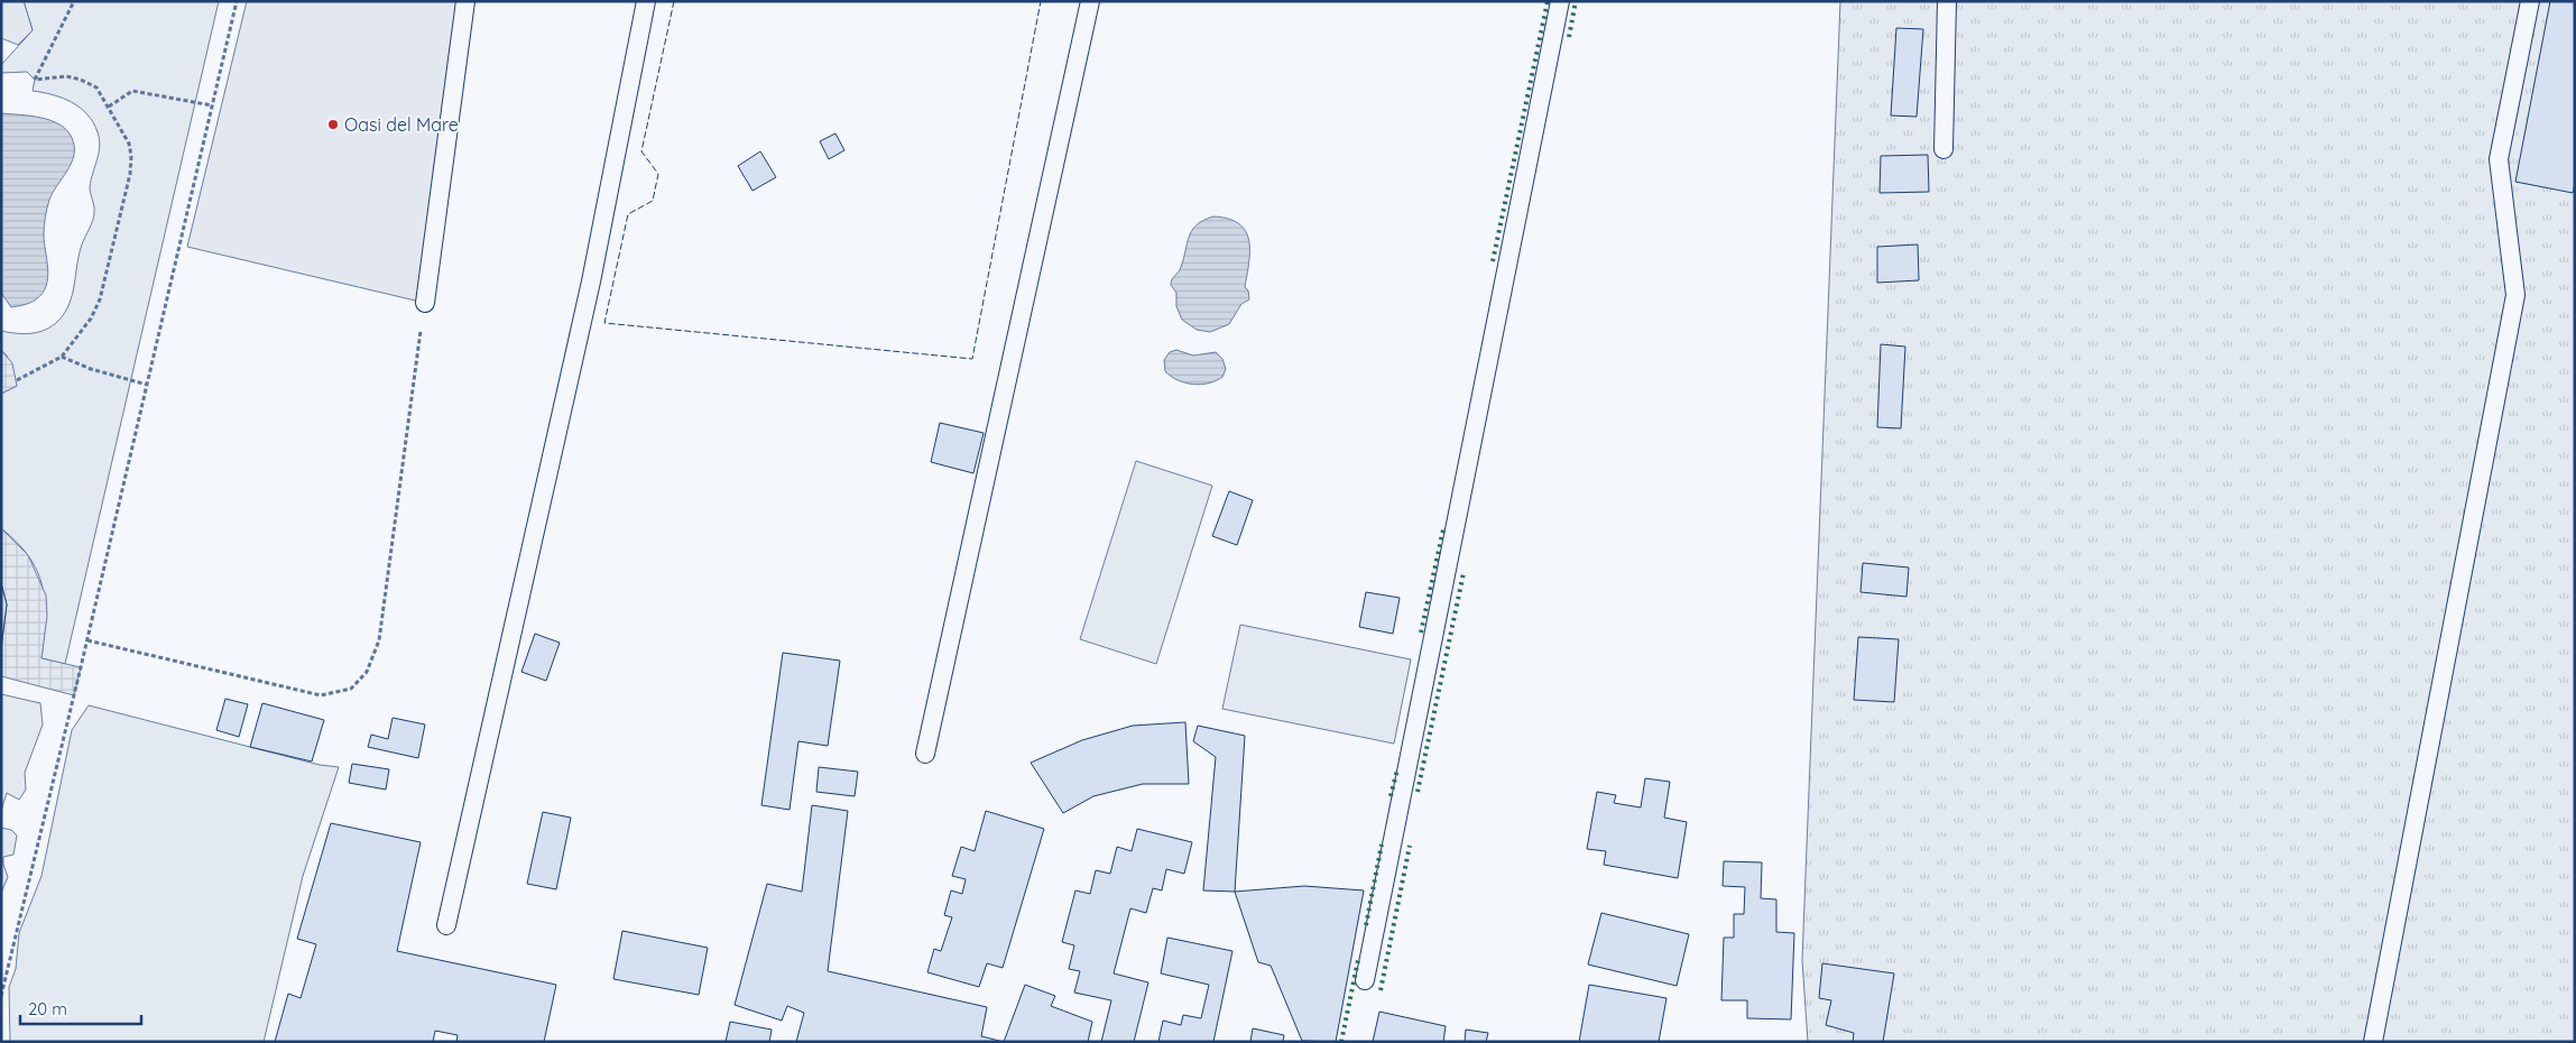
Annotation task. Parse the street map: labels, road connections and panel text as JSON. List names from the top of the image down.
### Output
{
  "places": ["Oasi del Mare"],
  "scale_bar": "20 m"
}
